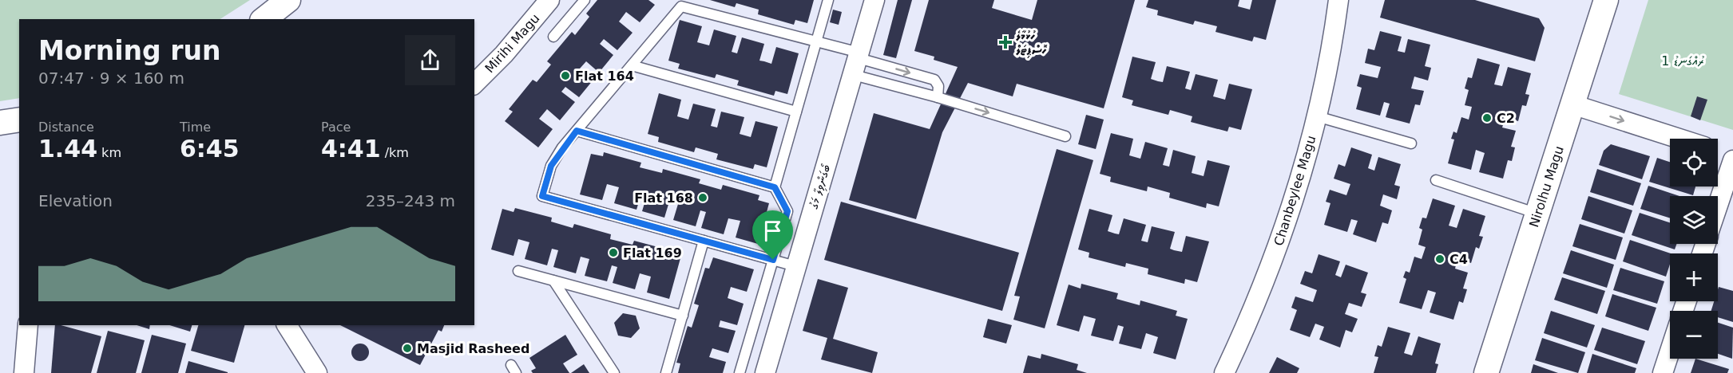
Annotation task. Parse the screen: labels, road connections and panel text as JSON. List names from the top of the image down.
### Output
{
  "streets": {
    "street": [
      "Mirihi Magu",
      "ބޯގަންވިލާ މަގު",
      "Nirolhu Magu",
      "Chanbeylee Magu"
    ]
  },
  "parks": ["ރުއްގަނޑު 1"],
  "places": {
    "health": ["ހުޅުމާލެ ހޮސްޕިޓަލް"],
    "other": [
      "Flat 164",
      "C2",
      "Flat 168",
      "Flat 169",
      "C4",
      "Masjid Rasheed"
    ]
  },
  "page": {
    "heading": ["Morning run", "07:47 · 9 × 160 m"],
    "stats": [
      ["Distance", "1.44 km"],
      ["Time", "6:45"],
      ["Pace", "4:41 /km"]
    ],
    "map_buttons": ["+", "−"],
    "chart": ["Elevation", "235–243 m"]
  }
}
